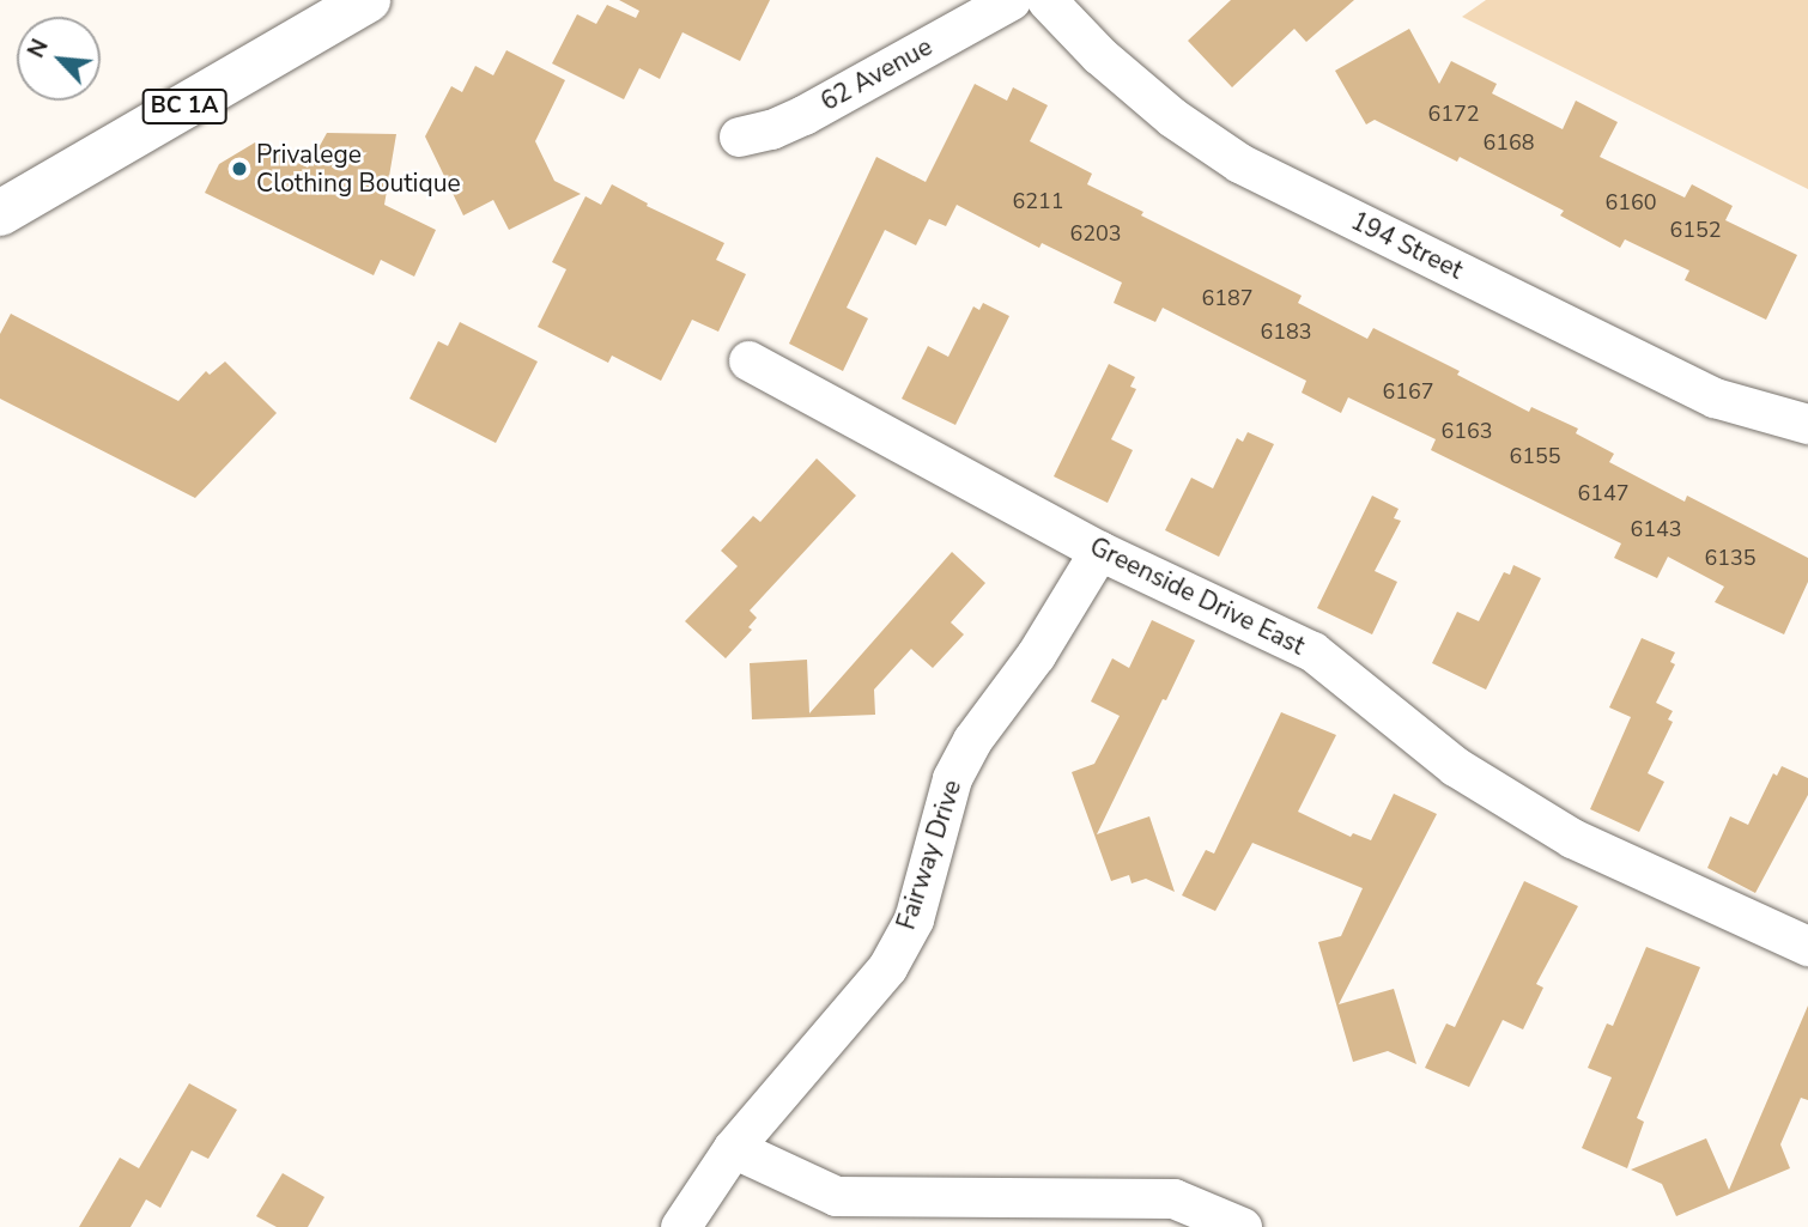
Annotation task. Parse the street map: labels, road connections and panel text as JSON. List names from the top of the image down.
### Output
{
  "streets": {
    "main road": ["BC 1A"],
    "street": [
      "62 Avenue",
      "194 Street",
      "Greenside Drive East",
      "Fairway Drive"
    ]
  },
  "crossings": [
    ["Greenside Drive East", "Fairway Drive"]
  ],
  "places": ["Privalege Clothing Boutique"],
  "house_numbers": [
    "6172",
    "6168",
    "6211",
    "6160",
    "6152",
    "6203",
    "6187",
    "6183",
    "6167",
    "6163",
    "6155",
    "6147",
    "6143",
    "6135"
  ],
  "north": "top left"
}
